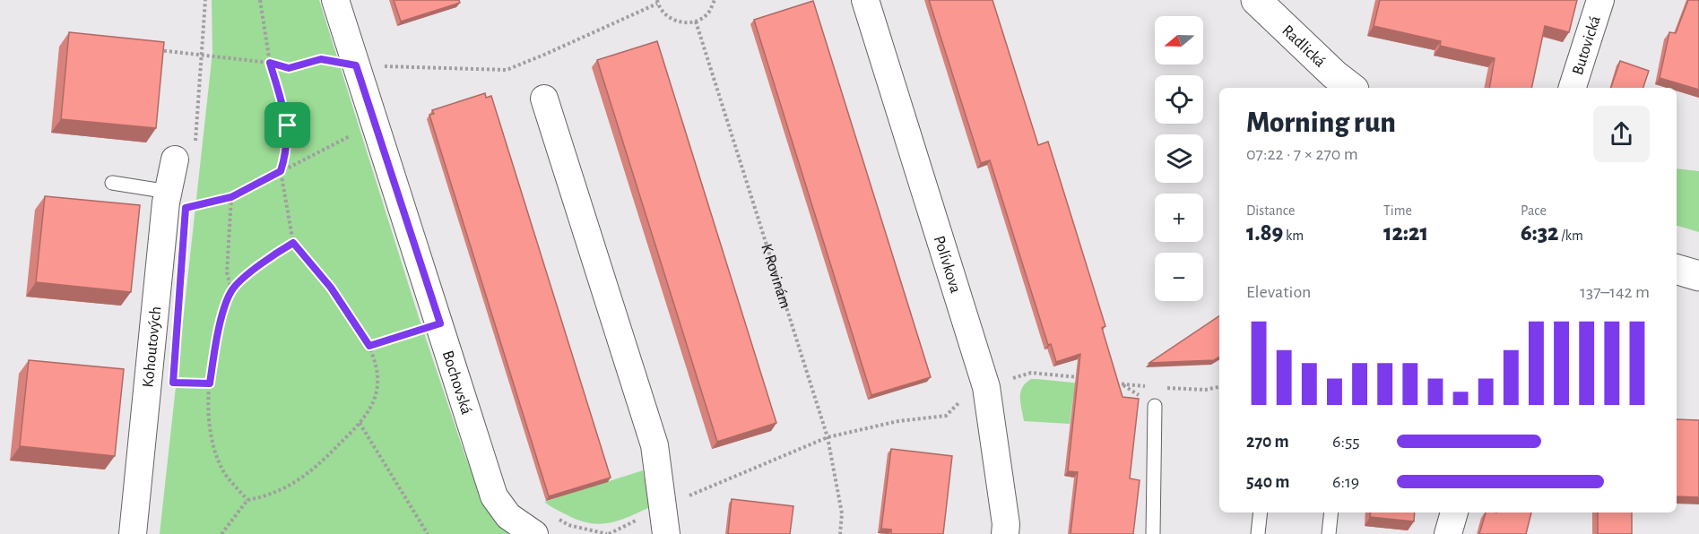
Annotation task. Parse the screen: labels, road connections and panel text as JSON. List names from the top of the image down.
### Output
{
  "streets": {
    "main road": ["Radlická"],
    "street": [
      "Butovická",
      "Polívkova",
      "Kohoutových",
      "Bochovská"
    ],
    "path": ["K Rovinám"]
  },
  "north": "left",
  "page": {
    "map_buttons": ["+", "−"],
    "heading": ["Morning run", "07:22 · 7 × 270 m"],
    "stats": [
      ["Distance", "1.89 km"],
      ["Time", "12:21"],
      ["Pace", "6:32 /km"]
    ],
    "chart": ["Elevation", "137–142 m"],
    "list": [
      {
        "name": "270 m",
        "note": "6:55"
      },
      {
        "name": "540 m",
        "note": "6:19"
      }
    ]
  }
}
